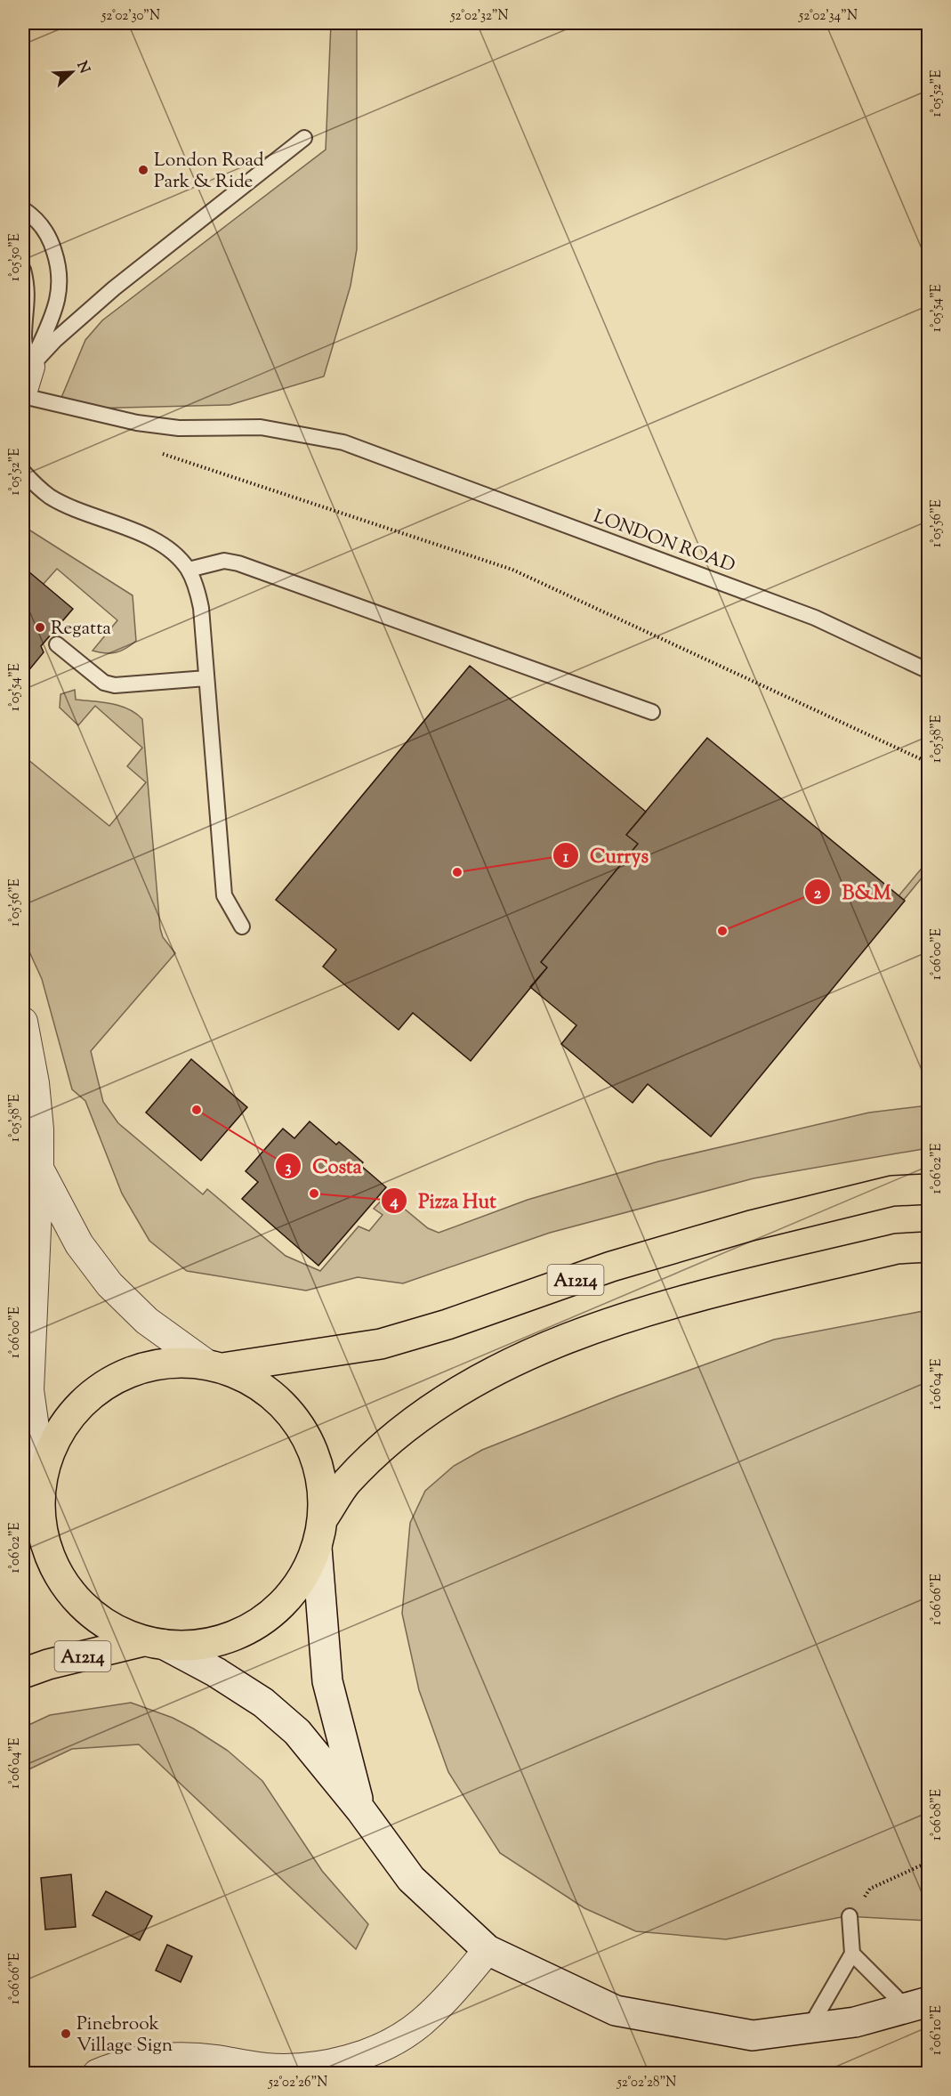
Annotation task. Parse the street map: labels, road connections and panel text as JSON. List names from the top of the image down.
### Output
{
  "streets": {
    "main road": ["A1214"],
    "lane": ["LONDON ROAD"]
  },
  "places": [
    "London Road Park & Ride",
    "Regatta",
    "Currys",
    "B&M",
    "Costa",
    "Pizza Hut",
    "Pinebrook Village Sign"
  ],
  "north": "top right",
  "coordinates": [
    "52°02'30\"N",
    "52°02'32\"N",
    "52°02'34\"N",
    "1°05'52\"E",
    "1°05'50\"E",
    "1°05'54\"E",
    "1°05'56\"E",
    "1°05'58\"E",
    "1°06'00\"E",
    "1°06'02\"E",
    "1°06'04\"E",
    "1°06'06\"E",
    "1°06'08\"E",
    "1°06'10\"E",
    "52°02'26\"N",
    "52°02'28\"N"
  ]
}
